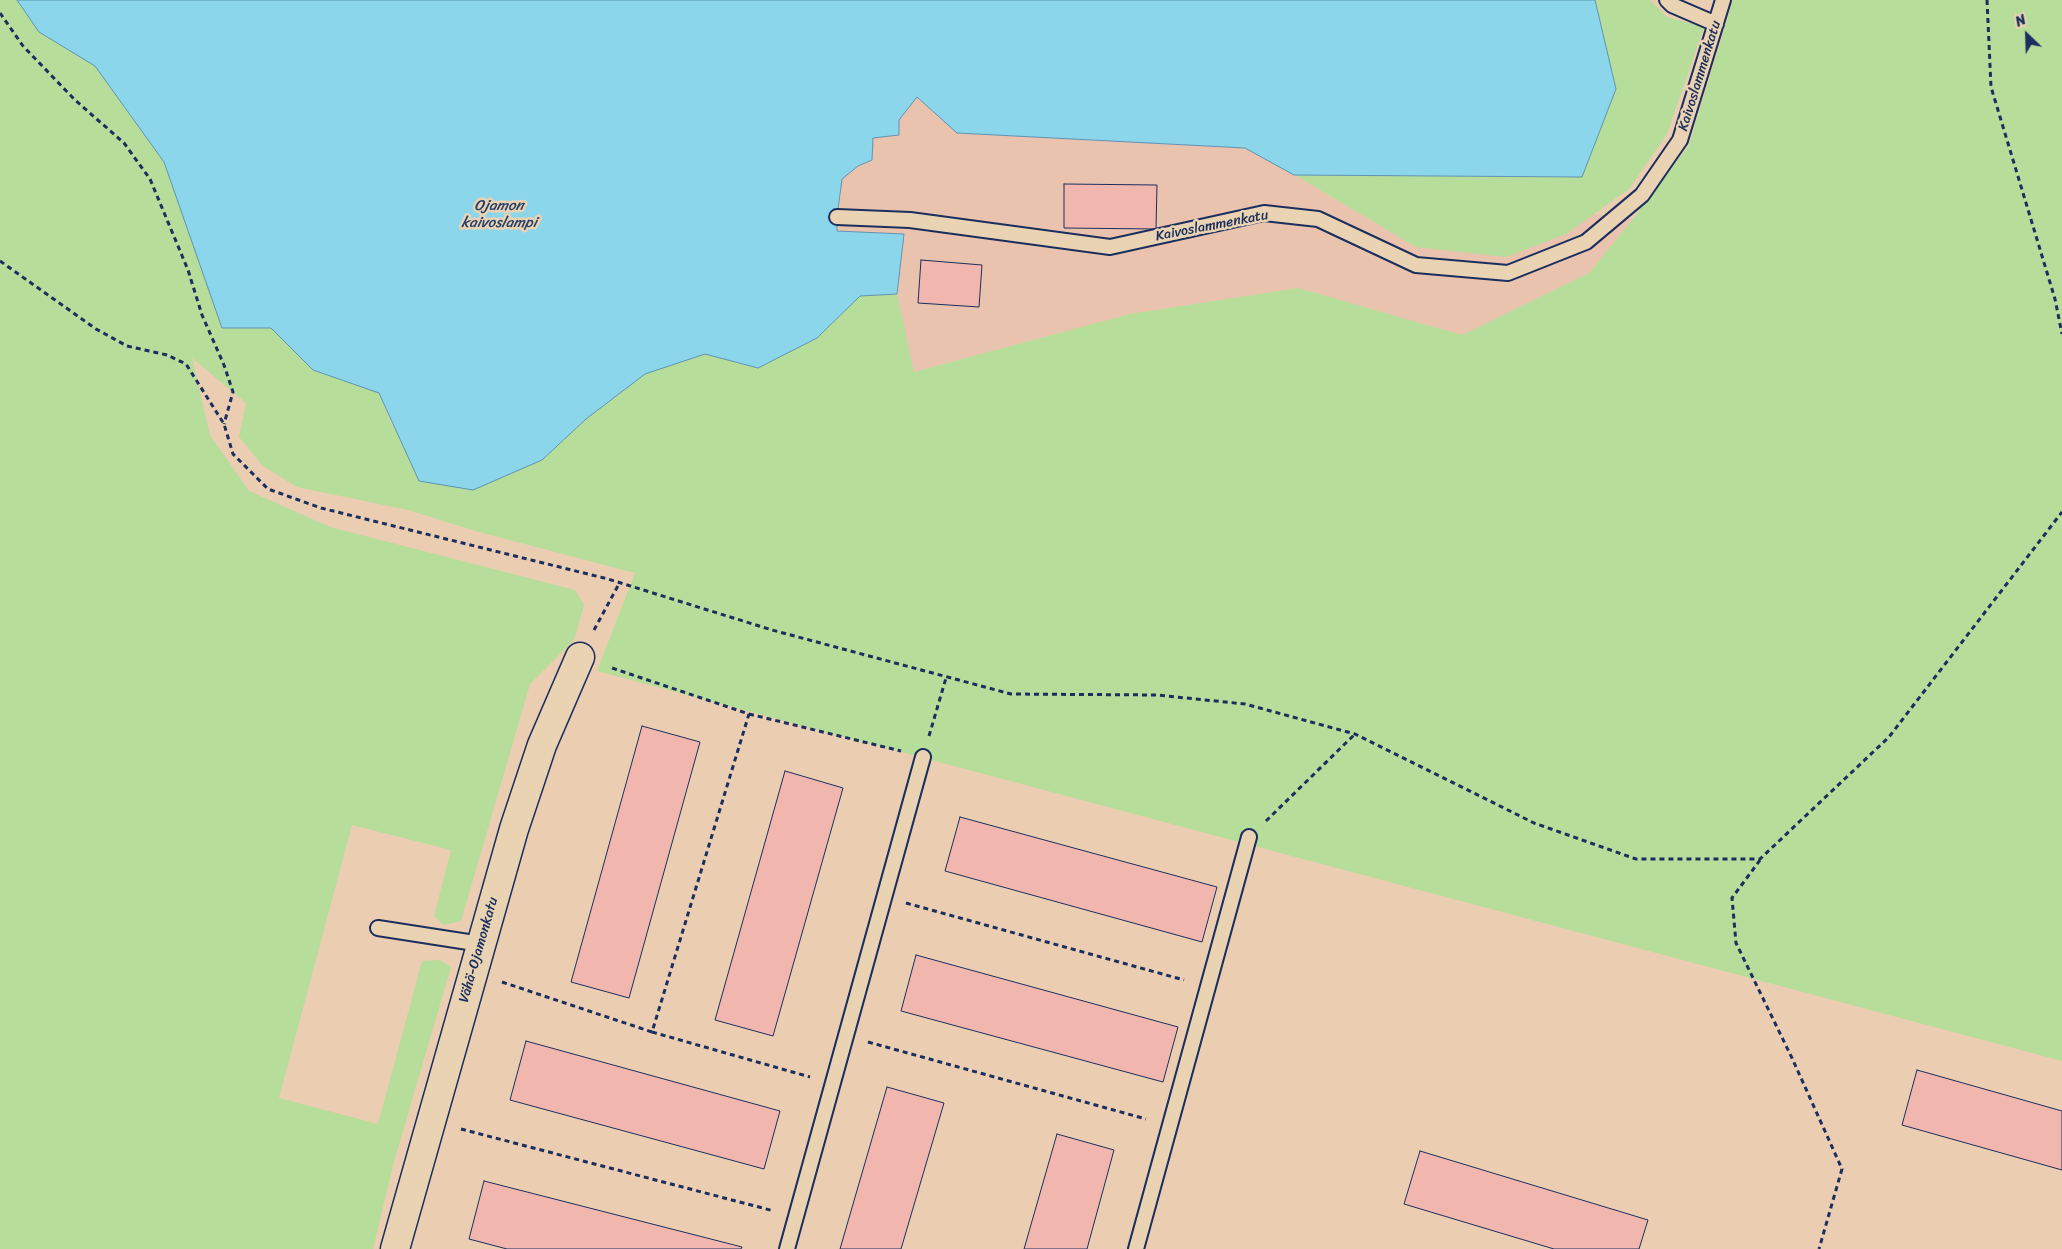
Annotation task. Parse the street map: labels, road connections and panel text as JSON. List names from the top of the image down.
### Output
{
  "streets": {
    "street": ["Vähä-Ojamonkatu"],
    "lane": ["Kaivoslammenkatu"]
  },
  "water": ["Ojamon kaivoslampi"],
  "north": "top left"
}
